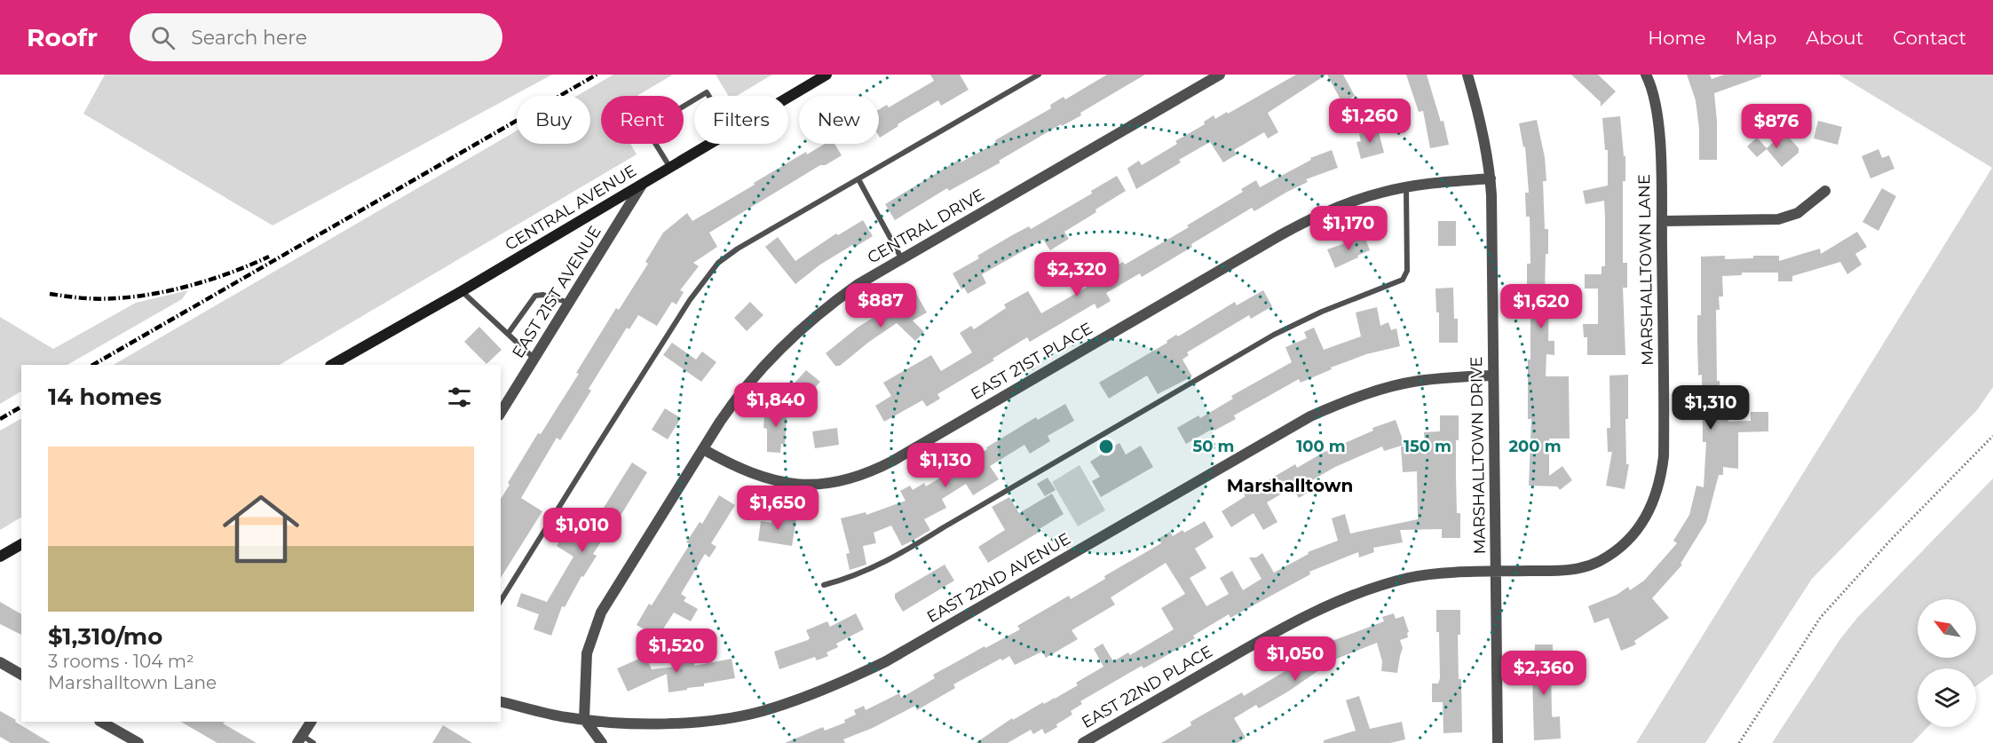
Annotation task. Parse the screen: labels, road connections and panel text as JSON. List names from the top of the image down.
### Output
{
  "streets": {
    "main road": ["CENTRAL AVENUE"],
    "street": [
      "CENTRAL DRIVE",
      "MARSHALLTOWN LANE",
      "EAST 21ST AVENUE",
      "EAST 21ST PLACE",
      "MARSHALLTOWN DRIVE",
      "EAST 22ND AVENUE",
      "EAST 22ND PLACE"
    ]
  },
  "crossings": [
    ["CENTRAL AVENUE", "EAST 21ST AVENUE"],
    ["CENTRAL DRIVE", "EAST 21ST PLACE"],
    ["CENTRAL DRIVE", "EAST 22ND AVENUE"],
    ["MARSHALLTOWN LANE", "MARSHALLTOWN DRIVE"],
    ["MARSHALLTOWN LANE", "EAST 22ND PLACE"],
    ["EAST 21ST PLACE", "MARSHALLTOWN DRIVE"],
    ["MARSHALLTOWN DRIVE", "EAST 22ND AVENUE"],
    ["MARSHALLTOWN DRIVE", "EAST 22ND PLACE"]
  ],
  "districts": ["Marshalltown"],
  "north": "top left",
  "page": {
    "header": "Roofr",
    "search": "Search here",
    "nav": [
      "Home",
      "Map",
      "About",
      "Contact"
    ],
    "chip": [
      "Buy",
      "Rent",
      "Filters",
      "New"
    ],
    "price": [
      "$1,260",
      "$876",
      "$1,170",
      "$2,320",
      "$887",
      "$1,620",
      "$1,840",
      "$1,310",
      "$1,130",
      "$1,650",
      "$1,010",
      "$1,520",
      "$1,050",
      "$2,360"
    ],
    "heading": "14 homes",
    "list": [
      {
        "name": "$1,310/mo",
        "note": "3 rooms · 104 m² · Marshalltown Lane"
      }
    ]
  },
  "rings": [
    "50 m",
    "100 m",
    "150 m",
    "200 m"
  ]
}
